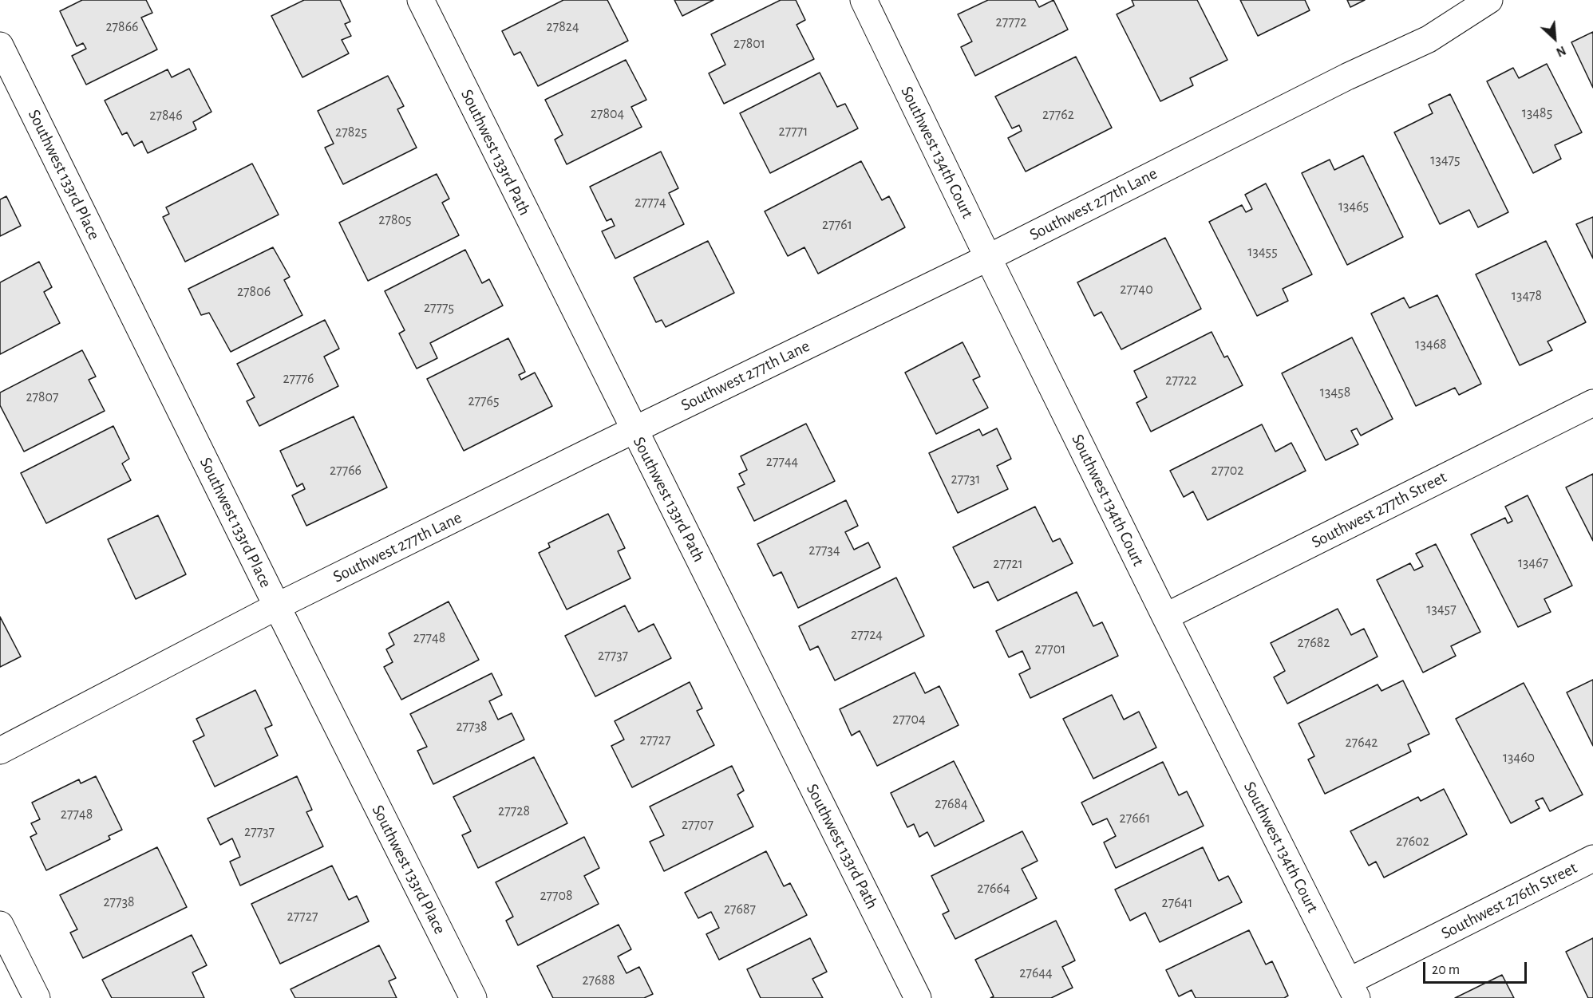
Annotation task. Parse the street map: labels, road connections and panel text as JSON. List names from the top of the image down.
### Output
{
  "streets": {
    "street": [
      "Southwest 133rd Path",
      "Southwest 134th Court",
      "Southwest 133rd Place",
      "Southwest 277th Lane",
      "Southwest 277th Street",
      "Southwest 276th Street"
    ]
  },
  "crossings": [
    ["Southwest 133rd Path", "Southwest 277th Lane"],
    ["Southwest 134th Court", "Southwest 277th Lane"],
    ["Southwest 134th Court", "Southwest 277th Street"],
    ["Southwest 134th Court", "Southwest 276th Street"],
    ["Southwest 133rd Place", "Southwest 277th Lane"]
  ],
  "house_numbers": [
    "27772",
    "27866",
    "27824",
    "27801",
    "13485",
    "27804",
    "27762",
    "27846",
    "27771",
    "27825",
    "13475",
    "27774",
    "13465",
    "27805",
    "27761",
    "13455",
    "27740",
    "27806",
    "13478",
    "27775",
    "13468",
    "27776",
    "27722",
    "13458",
    "27807",
    "27765",
    "27744",
    "27766",
    "27702",
    "27731",
    "27734",
    "13467",
    "27721",
    "13457",
    "27724",
    "27748",
    "27682",
    "27701",
    "27737",
    "27704",
    "27738",
    "27727",
    "27642",
    "13460",
    "27684",
    "27728",
    "27748",
    "27661",
    "27707",
    "27737",
    "27602",
    "27664",
    "27708",
    "27738",
    "27641",
    "27687",
    "27727",
    "27644",
    "27688"
  ],
  "scale_bar": "20 m",
  "north": "bottom right"
}
